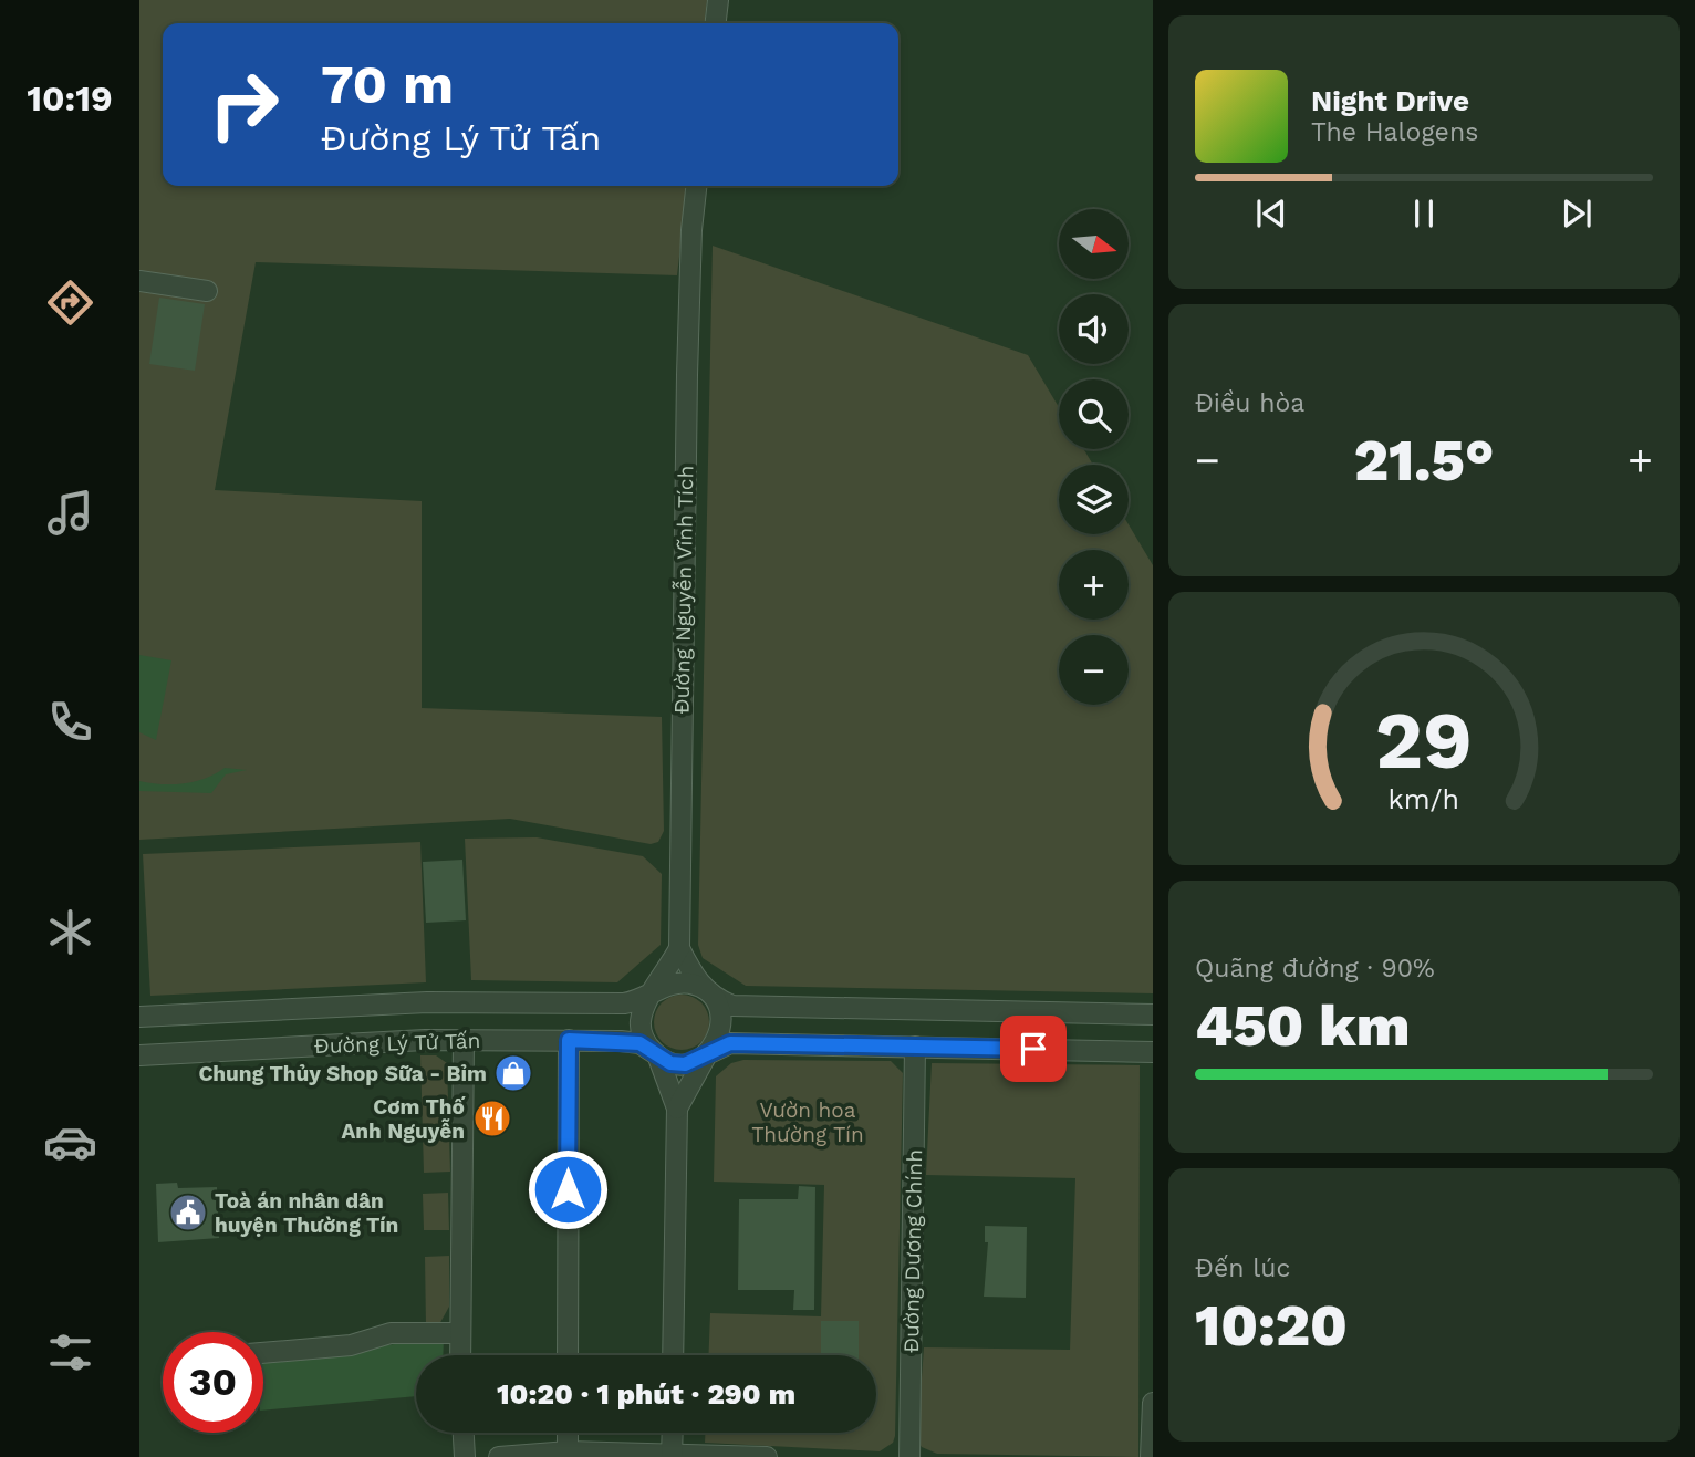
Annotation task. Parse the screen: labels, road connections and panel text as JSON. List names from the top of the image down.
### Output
{
  "streets": {
    "street": ["Đường Nguyễn Vĩnh Tích", "Đường Lý Tử Tấn", "Đường Dương Chính"]
  },
  "parks": ["Vườn hoa Thường Tín"],
  "places": {
    "shop": ["Chung Thủy Shop Sữa - Bỉm"],
    "restaurant": ["Cơm Thố Anh Nguyễn"],
    "public building": ["Toà án nhân dân huyện Thường Tín"]
  },
  "north": "right",
  "page": {
    "tabs": "10:19",
    "turn": ["70 m", "Đường Lý Tử Tấn"],
    "song": ["Night Drive", "The Halogens"],
    "map_buttons": ["+", "−"],
    "tile": [
      "Điều hòa",
      ["Quãng đường · 90%", "450 km"],
      ["Đến lúc", "10:20"]
    ],
    "heat": ["−", "21.5°", "+"],
    "limit": "30",
    "trip": "10:20 · 1 phút · 290 m",
    "gauge": ["29", "km/h"]
  }
}
